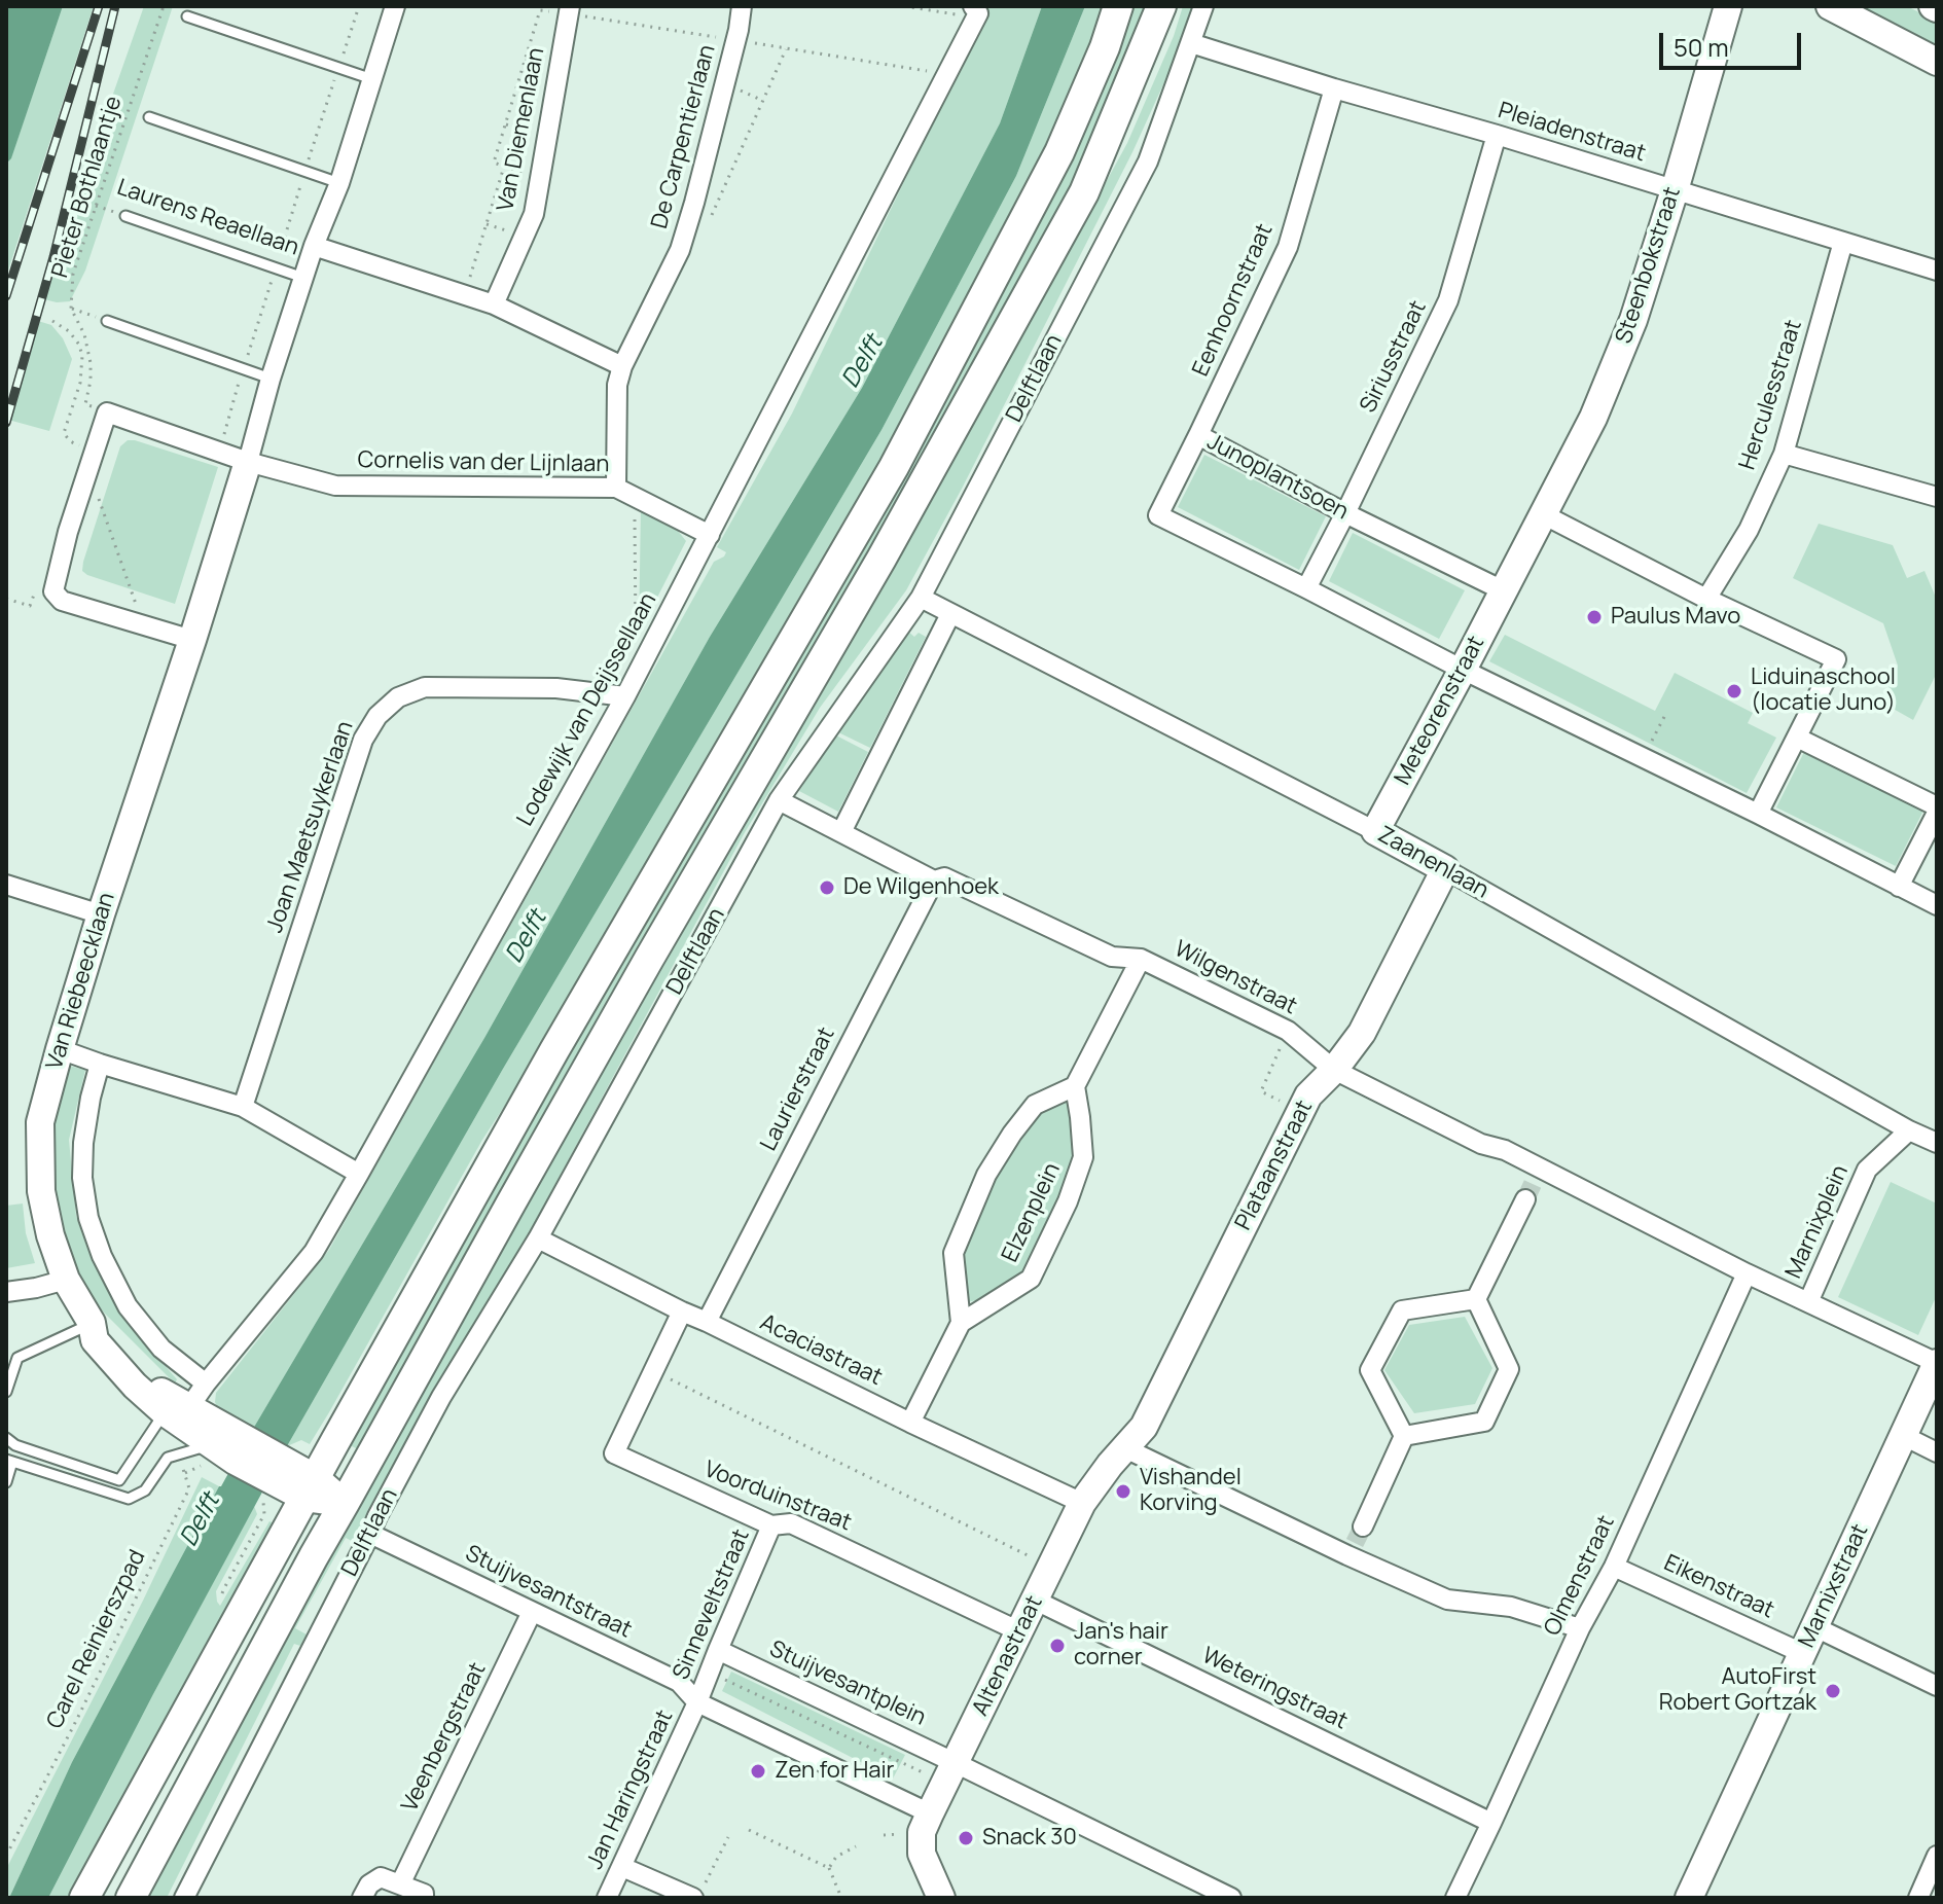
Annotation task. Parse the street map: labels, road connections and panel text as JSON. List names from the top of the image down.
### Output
{
  "streets": {
    "main road": ["Delftlaan"],
    "street": [
      "Van Diemenlaan",
      "Pleiadenstraat",
      "De Carpentierlaan",
      "Laurens Reaellaan",
      "Steenbokstraat",
      "Eenhoornstraat",
      "Siriusstraat",
      "Herculesstraat",
      "Cornelis van der Lijnlaan",
      "Junoplantsoen",
      "Lodewijk van Deijssellaan",
      "Meteorenstraat",
      "Joan Maetsuykerlaan",
      "Zaanenlaan",
      "Wilgenstraat",
      "Van Riebeecklaan",
      "Laurierstraat",
      "Plataanstraat",
      "Elzenplein",
      "Marnixplein",
      "Acaciastraat",
      "Voorduinstraat",
      "Olmenstraat",
      "Marnixstraat",
      "Eikenstraat",
      "Stuijvesantstraat",
      "Sinneveltstraat",
      "Altenastraat",
      "Stuijvesantplein",
      "Weteringstraat",
      "Veenbergstraat",
      "Jan Haringstraat"
    ],
    "path": ["Pieter Bothlaantje", "Carel Reinierszpad"]
  },
  "crossings": [
    ["Pleiadenstraat", "Steenbokstraat"],
    ["Pleiadenstraat", "Eenhoornstraat"],
    ["Pleiadenstraat", "Siriusstraat"],
    ["Pleiadenstraat", "Delftlaan"],
    ["Pleiadenstraat", "Herculesstraat"],
    ["De Carpentierlaan", "Cornelis van der Lijnlaan"],
    ["Pieter Bothlaantje", "Laurens Reaellaan"],
    ["Pieter Bothlaantje", "Cornelis van der Lijnlaan"],
    ["Laurens Reaellaan", "Cornelis van der Lijnlaan"],
    ["Laurens Reaellaan", "Van Riebeecklaan"],
    ["Eenhoornstraat", "Junoplantsoen"],
    ["Siriusstraat", "Junoplantsoen"],
    ["Delftlaan", "Zaanenlaan"],
    ["Delftlaan", "Wilgenstraat"],
    ["Delftlaan", "Acaciastraat"],
    ["Delftlaan", "Stuijvesantstraat"],
    ["Cornelis van der Lijnlaan", "Lodewijk van Deijssellaan"],
    ["Cornelis van der Lijnlaan", "Van Riebeecklaan"],
    ["Junoplantsoen", "Meteorenstraat"],
    ["Lodewijk van Deijssellaan", "Joan Maetsuykerlaan"],
    ["Lodewijk van Deijssellaan", "Van Riebeecklaan"],
    ["Meteorenstraat", "Zaanenlaan"],
    ["Zaanenlaan", "Plataanstraat"],
    ["Zaanenlaan", "Marnixplein"],
    ["Wilgenstraat", "Laurierstraat"],
    ["Wilgenstraat", "Plataanstraat"],
    ["Wilgenstraat", "Marnixplein"],
    ["Wilgenstraat", "Olmenstraat"],
    ["Laurierstraat", "Acaciastraat"],
    ["Plataanstraat", "Altenastraat"],
    ["Marnixplein", "Olmenstraat"],
    ["Marnixplein", "Marnixstraat"],
    ["Acaciastraat", "Voorduinstraat"],
    ["Acaciastraat", "Altenastraat"],
    ["Voorduinstraat", "Sinneveltstraat"],
    ["Voorduinstraat", "Altenastraat"],
    ["Olmenstraat", "Eikenstraat"],
    ["Olmenstraat", "Weteringstraat"],
    ["Marnixstraat", "Eikenstraat"],
    ["Stuijvesantstraat", "Sinneveltstraat"],
    ["Stuijvesantstraat", "Veenbergstraat"],
    ["Stuijvesantstraat", "Jan Haringstraat"],
    ["Sinneveltstraat", "Stuijvesantplein"],
    ["Sinneveltstraat", "Jan Haringstraat"],
    ["Altenastraat", "Stuijvesantplein"],
    ["Altenastraat", "Weteringstraat"]
  ],
  "water": ["Delft"],
  "places": [
    "Paulus Mavo",
    "Liduinaschool (locatie Juno)",
    "De Wilgenhoek",
    "Vishandel Korving",
    "Jan's hair corner",
    "AutoFirst Robert Gortzak",
    "Zen for Hair",
    "Snack 30"
  ],
  "scale_bar": "50 m"
}
